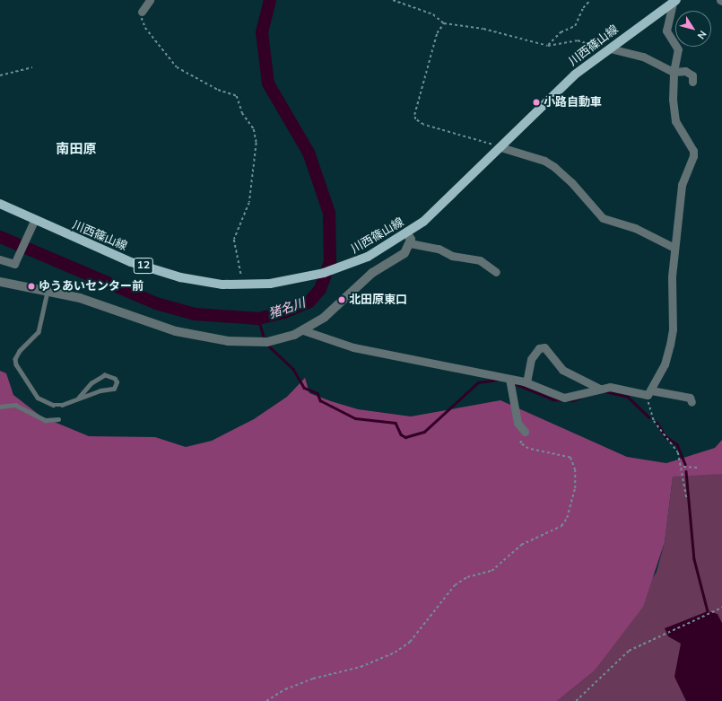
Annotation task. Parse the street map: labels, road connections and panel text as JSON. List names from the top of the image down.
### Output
{
  "streets": {
    "main road": ["川西篠山線", "12"]
  },
  "districts": ["南田原"],
  "water": ["猪名川"],
  "places": ["小路自動車", "ゆうあいセンター前", "北田原東口"],
  "north": "bottom right"
}
